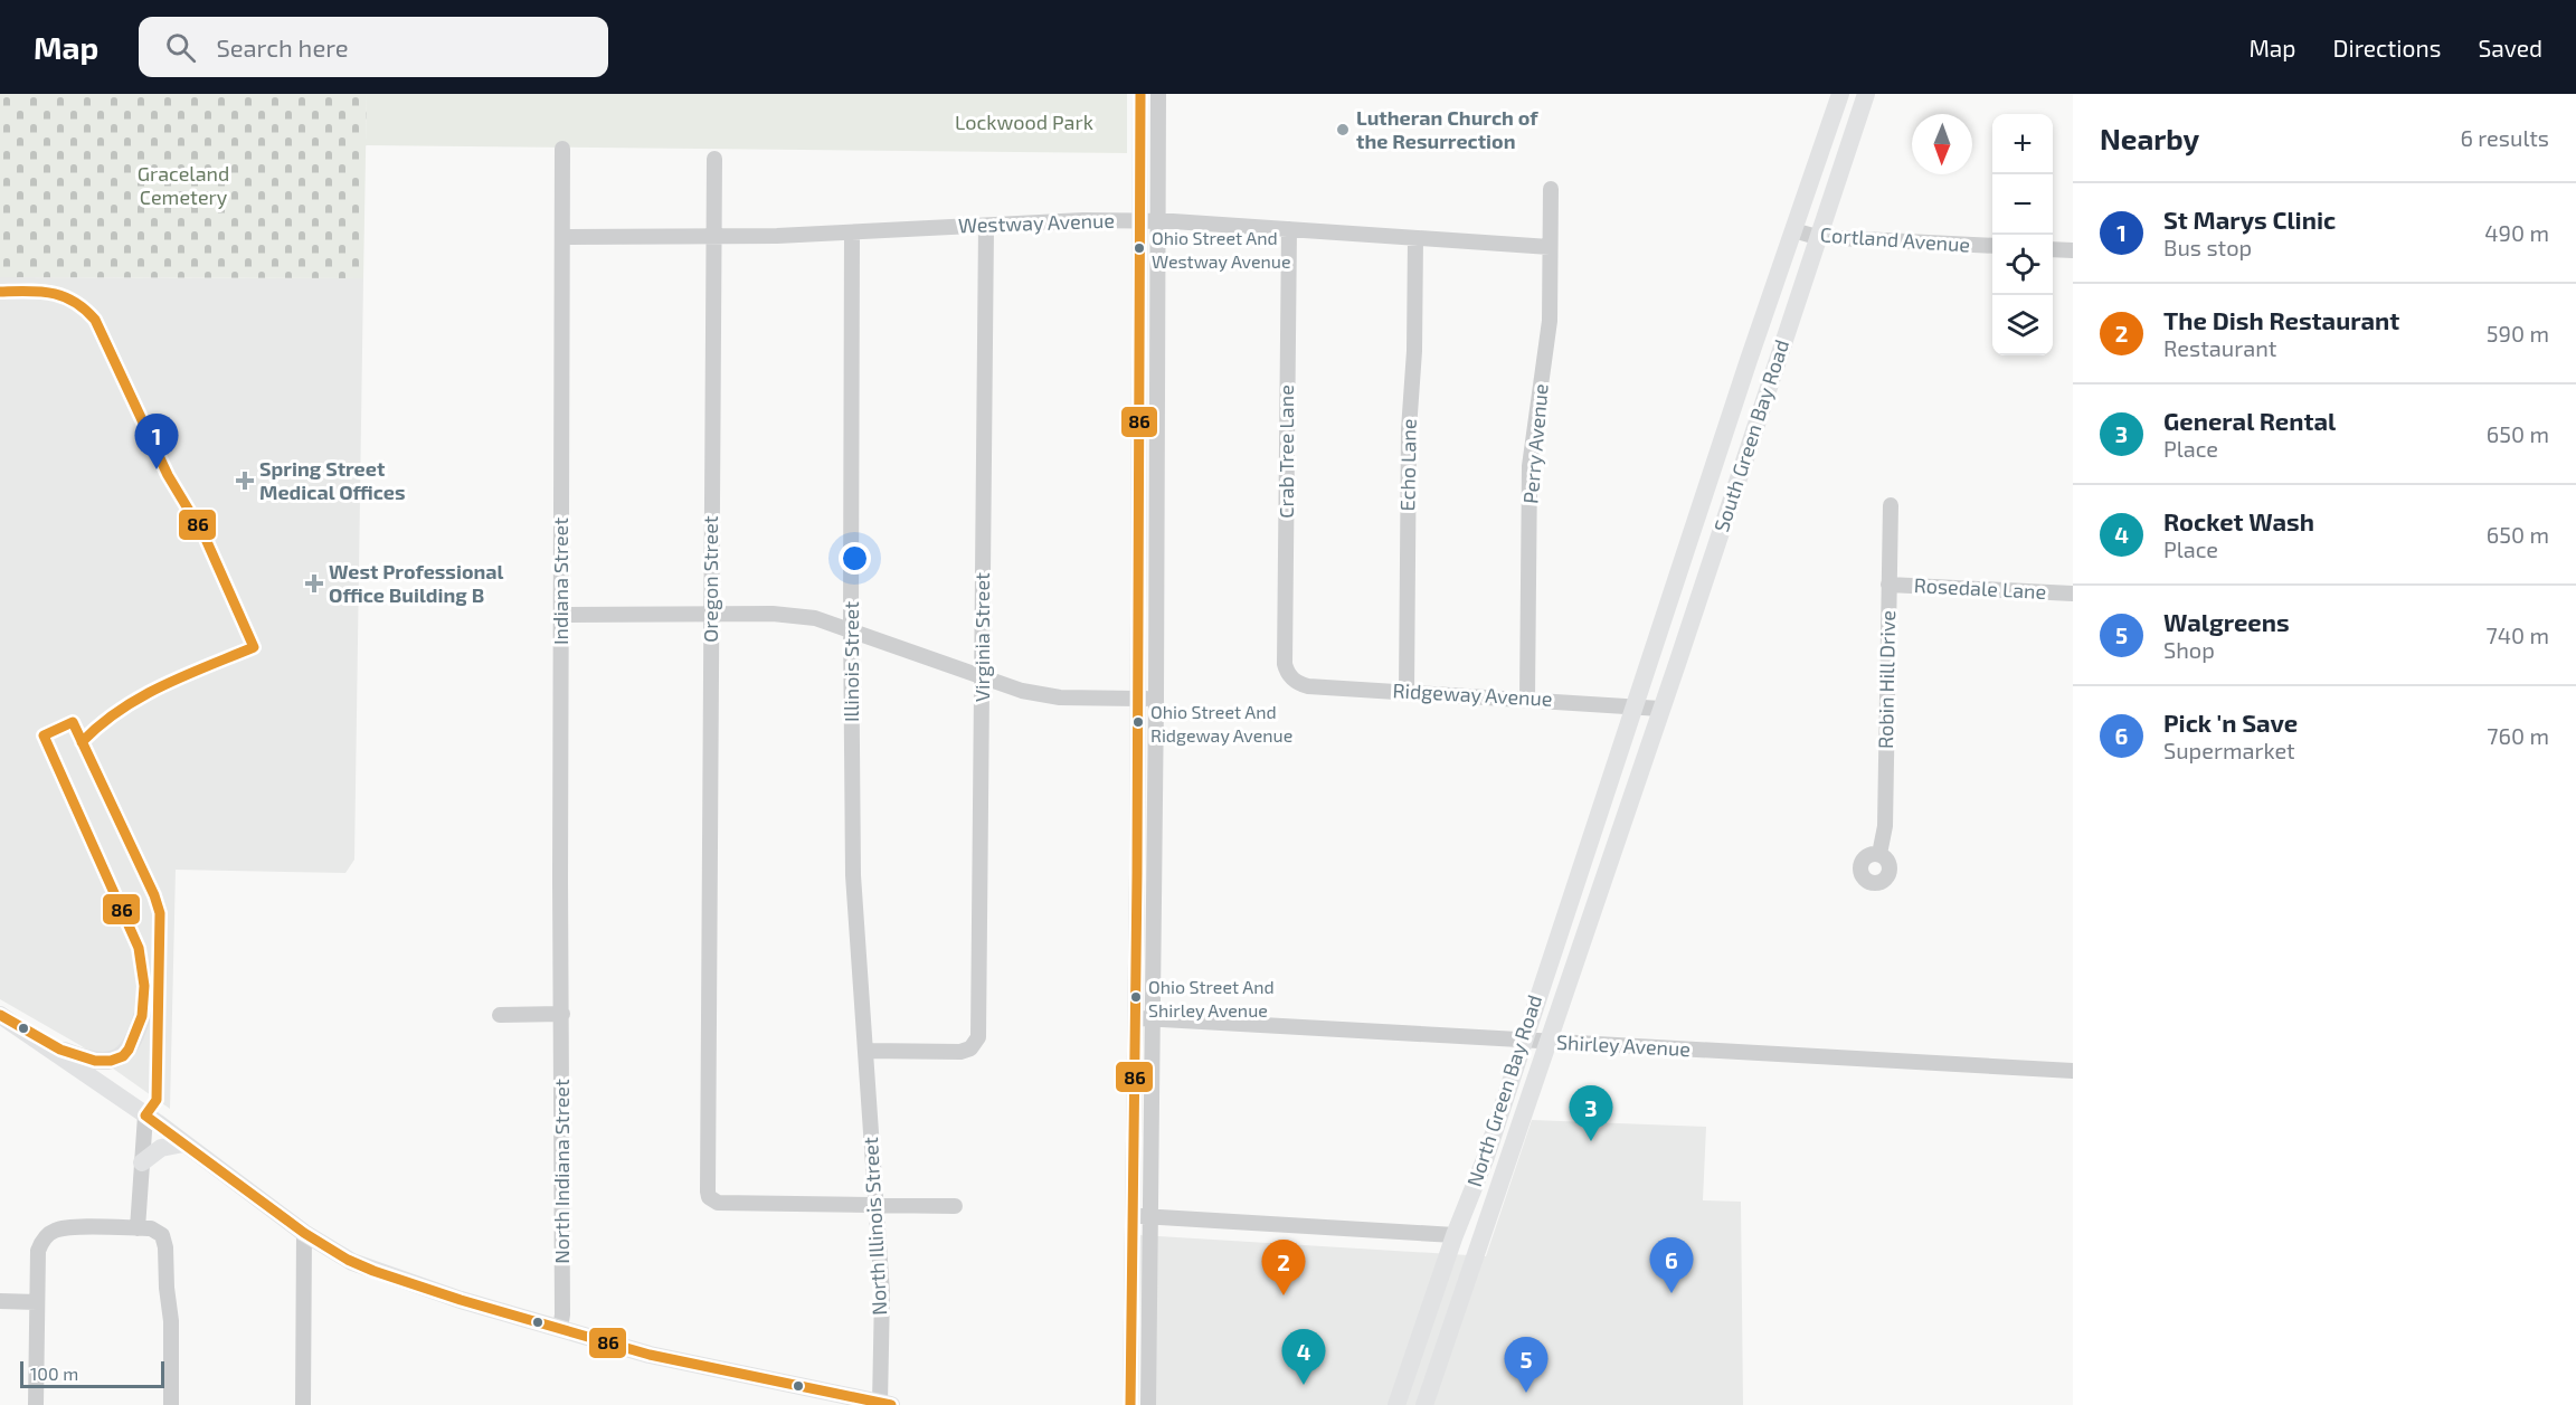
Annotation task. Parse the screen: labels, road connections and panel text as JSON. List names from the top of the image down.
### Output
{
  "streets": {
    "main road": ["South Green Bay Road", "North Green Bay Road"],
    "street": [
      "Westway Avenue",
      "Cortland Avenue",
      "Perry Avenue",
      "Crab Tree Lane",
      "Echo Lane",
      "Oregon Street",
      "Indiana Street",
      "Rosedale Lane",
      "Virginia Street",
      "Illinois Street",
      "Robin Hill Drive",
      "Ridgeway Avenue",
      "Shirley Avenue",
      "North Indiana Street",
      "North Illinois Street"
    ]
  },
  "crossings": [
    ["Westway Avenue", "Perry Avenue"],
    ["Westway Avenue", "Crab Tree Lane"],
    ["Westway Avenue", "Echo Lane"],
    ["Westway Avenue", "Oregon Street"],
    ["Westway Avenue", "Indiana Street"],
    ["Westway Avenue", "Virginia Street"],
    ["Westway Avenue", "Illinois Street"],
    ["Cortland Avenue", "South Green Bay Road"],
    ["South Green Bay Road", "Ridgeway Avenue"],
    ["South Green Bay Road", "North Green Bay Road"],
    ["Perry Avenue", "Ridgeway Avenue"],
    ["Crab Tree Lane", "Ridgeway Avenue"],
    ["Echo Lane", "Ridgeway Avenue"],
    ["Oregon Street", "North Illinois Street"],
    ["Indiana Street", "North Indiana Street"],
    ["Rosedale Lane", "Robin Hill Drive"],
    ["Virginia Street", "Illinois Street"],
    ["Virginia Street", "North Illinois Street"],
    ["Illinois Street", "North Illinois Street"],
    ["Shirley Avenue", "North Green Bay Road"]
  ],
  "parks": ["Lockwood Park", "Graceland Cemetery"],
  "places": {
    "other": [
      "Lutheran Church of the Resurrection",
      "Ohio Street And Westway Avenue",
      "Ohio Street And Ridgeway Avenue",
      "Ohio Street And Shirley Avenue"
    ],
    "health": ["Spring Street Medical Offices", "West Professional Office Building B"]
  },
  "lines": ["transit line 86"],
  "scale_bar": "100 m",
  "north": "bottom",
  "page": {
    "header": "Map",
    "search": "Search here",
    "nav": ["Map", "Directions", "Saved"],
    "heading": ["Nearby", "6 results"],
    "map_buttons": ["+", "−"],
    "list": [
      {
        "mark": "1",
        "name": "St Marys Clinic",
        "note": "Bus stop",
        "value": "490 m"
      },
      {
        "mark": "2",
        "name": "The Dish Restaurant",
        "note": "Restaurant",
        "value": "590 m"
      },
      {
        "mark": "3",
        "name": "General Rental",
        "note": "Place",
        "value": "650 m"
      },
      {
        "mark": "4",
        "name": "Rocket Wash",
        "note": "Place",
        "value": "650 m"
      },
      {
        "mark": "5",
        "name": "Walgreens",
        "note": "Shop",
        "value": "740 m"
      },
      {
        "mark": "6",
        "name": "Pick 'n Save",
        "note": "Supermarket",
        "value": "760 m"
      }
    ],
    "pins": [
      "1",
      "3",
      "6",
      "2",
      "4",
      "5"
    ],
    "scale": "100 m"
  }
}
